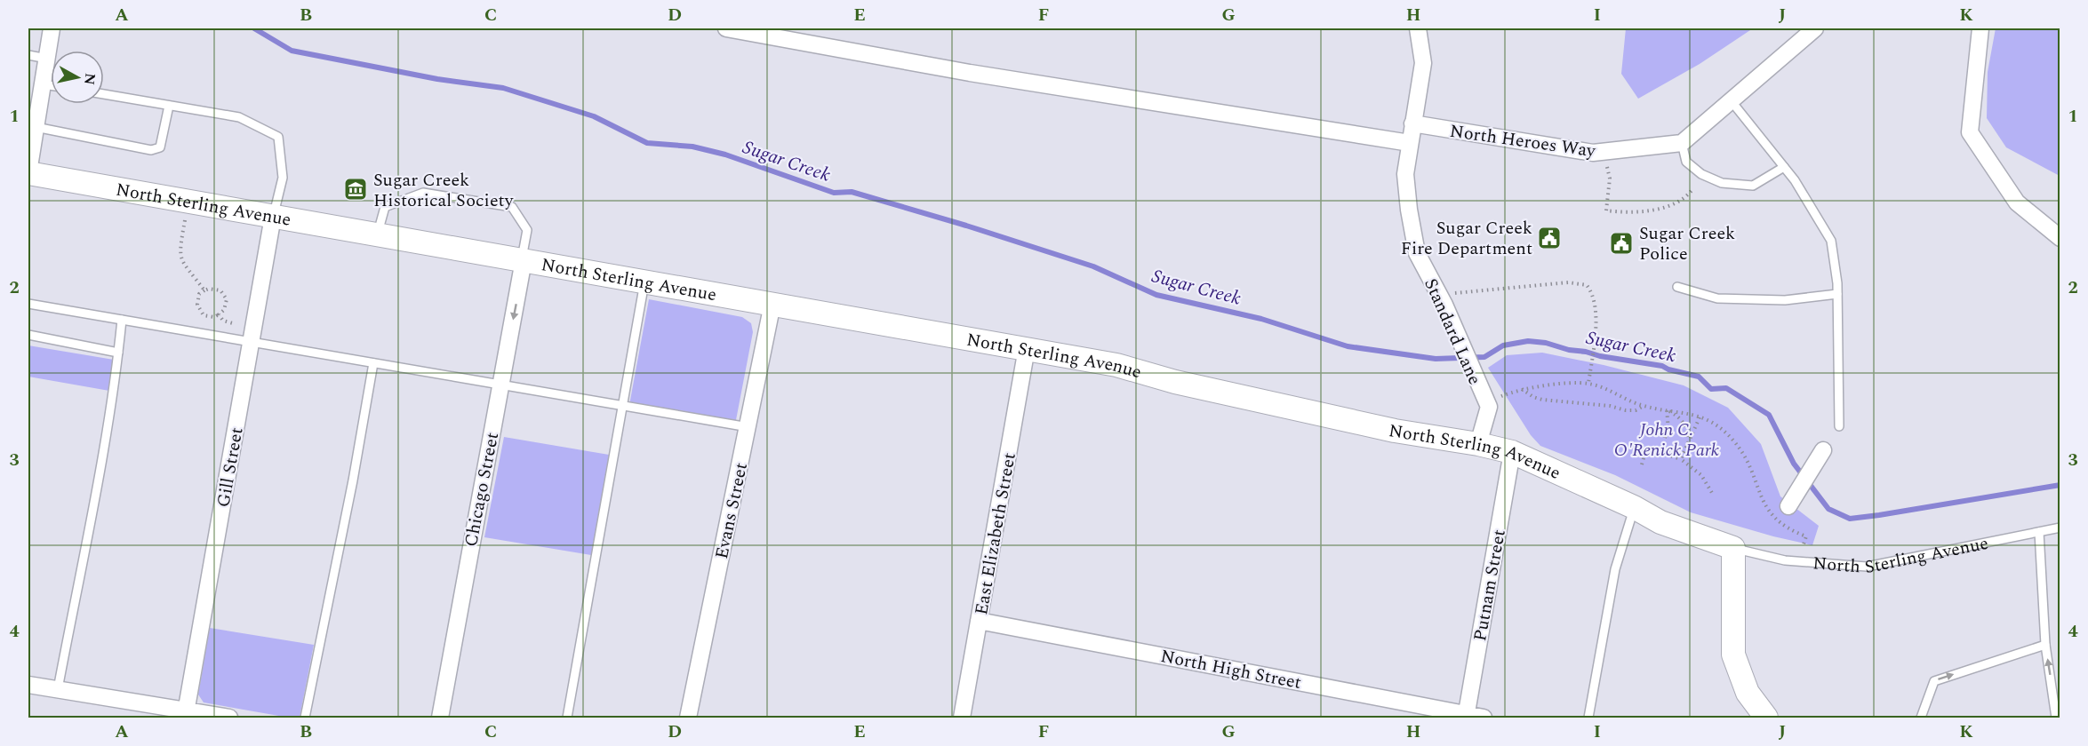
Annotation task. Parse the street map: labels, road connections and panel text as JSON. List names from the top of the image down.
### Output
{
  "streets": {
    "main road": ["North Sterling Avenue"],
    "street": [
      "North Heroes Way",
      "Standard Lane",
      "Gill Street",
      "Chicago Street",
      "Evans Street",
      "East Elizabeth Street",
      "Putnam Street",
      "North High Street"
    ]
  },
  "crossings": [
    ["North Heroes Way", "Standard Lane"],
    ["North Sterling Avenue", "Standard Lane"],
    ["North Sterling Avenue", "Gill Street"],
    ["North Sterling Avenue", "Chicago Street"],
    ["North Sterling Avenue", "Evans Street"],
    ["North Sterling Avenue", "East Elizabeth Street"],
    ["North Sterling Avenue", "Putnam Street"],
    ["East Elizabeth Street", "North High Street"],
    ["Putnam Street", "North High Street"]
  ],
  "water": ["Sugar Creek"],
  "parks": ["John C. O'Renick Park"],
  "places": {
    "museum": ["Sugar Creek Historical Society"],
    "public building": ["Sugar Creek Fire Department", "Sugar Creek Police"]
  },
  "north": "right",
  "grid": {
    "columns": [
      "A",
      "B",
      "C",
      "D",
      "E",
      "F",
      "G",
      "H",
      "I",
      "J",
      "K"
    ],
    "rows": [
      "1",
      "2",
      "3",
      "4"
    ]
  }
}
